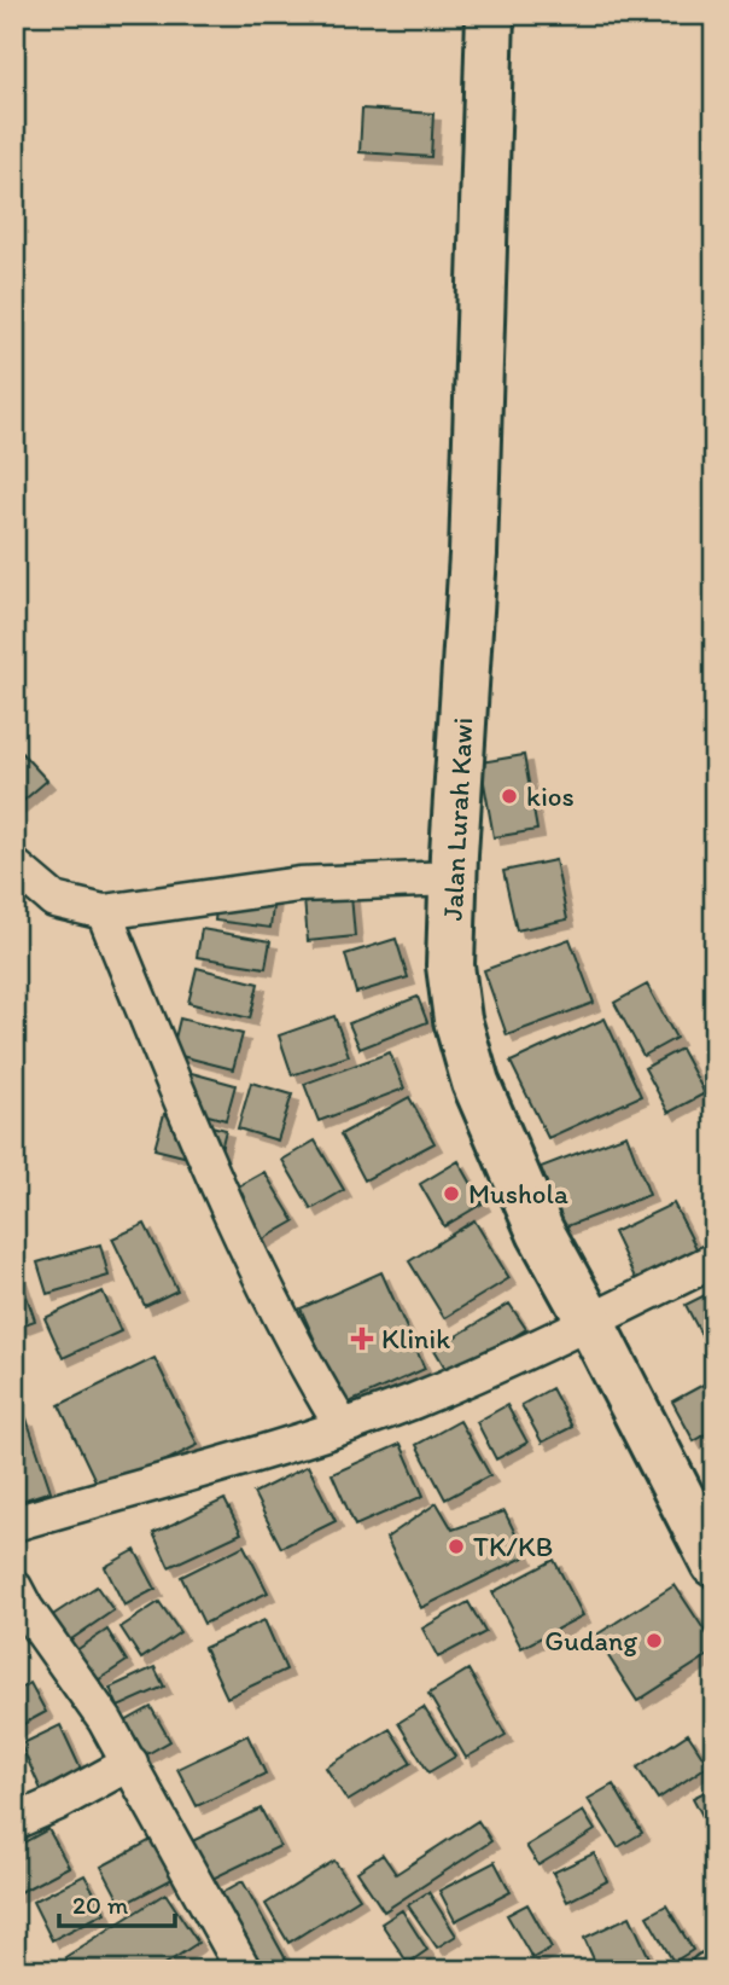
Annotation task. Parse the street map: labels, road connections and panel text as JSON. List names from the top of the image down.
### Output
{
  "streets": {
    "street": ["Jalan Lurah Kawi"]
  },
  "places": {
    "other": [
      "kios",
      "Mushola",
      "TK/KB",
      "Gudang"
    ],
    "health": ["Klinik"]
  },
  "scale_bar": "20 m"
}
